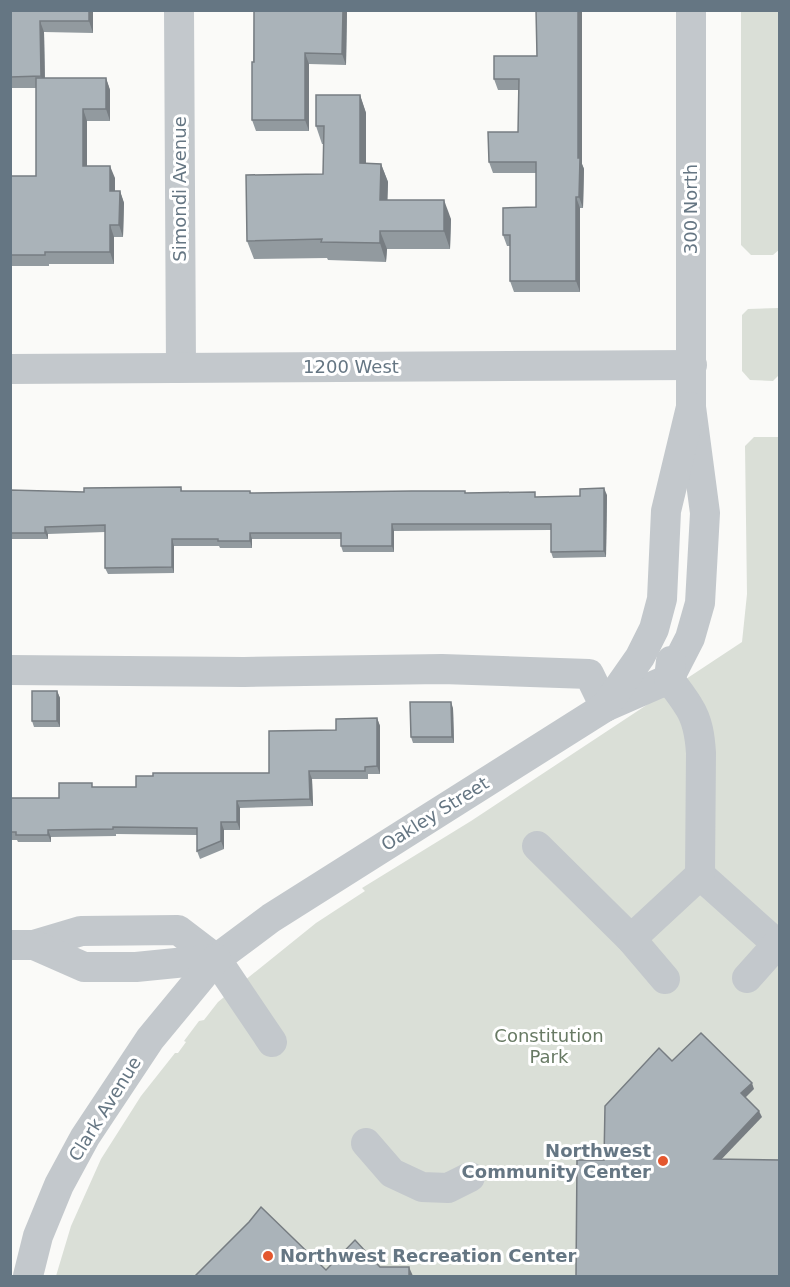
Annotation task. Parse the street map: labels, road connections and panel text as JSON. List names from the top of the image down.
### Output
{
  "streets": {
    "street": [
      "Simondi Avenue",
      "300 North",
      "1200 West",
      "Oakley Street",
      "Clark Avenue"
    ]
  },
  "crossings": [
    ["Simondi Avenue", "1200 West"],
    ["300 North", "1200 West"],
    ["300 North", "Oakley Street"],
    ["Oakley Street", "Clark Avenue"]
  ],
  "parks": ["Constitution Park"],
  "places": ["Northwest Community Center", "Northwest Recreation Center"]
}
